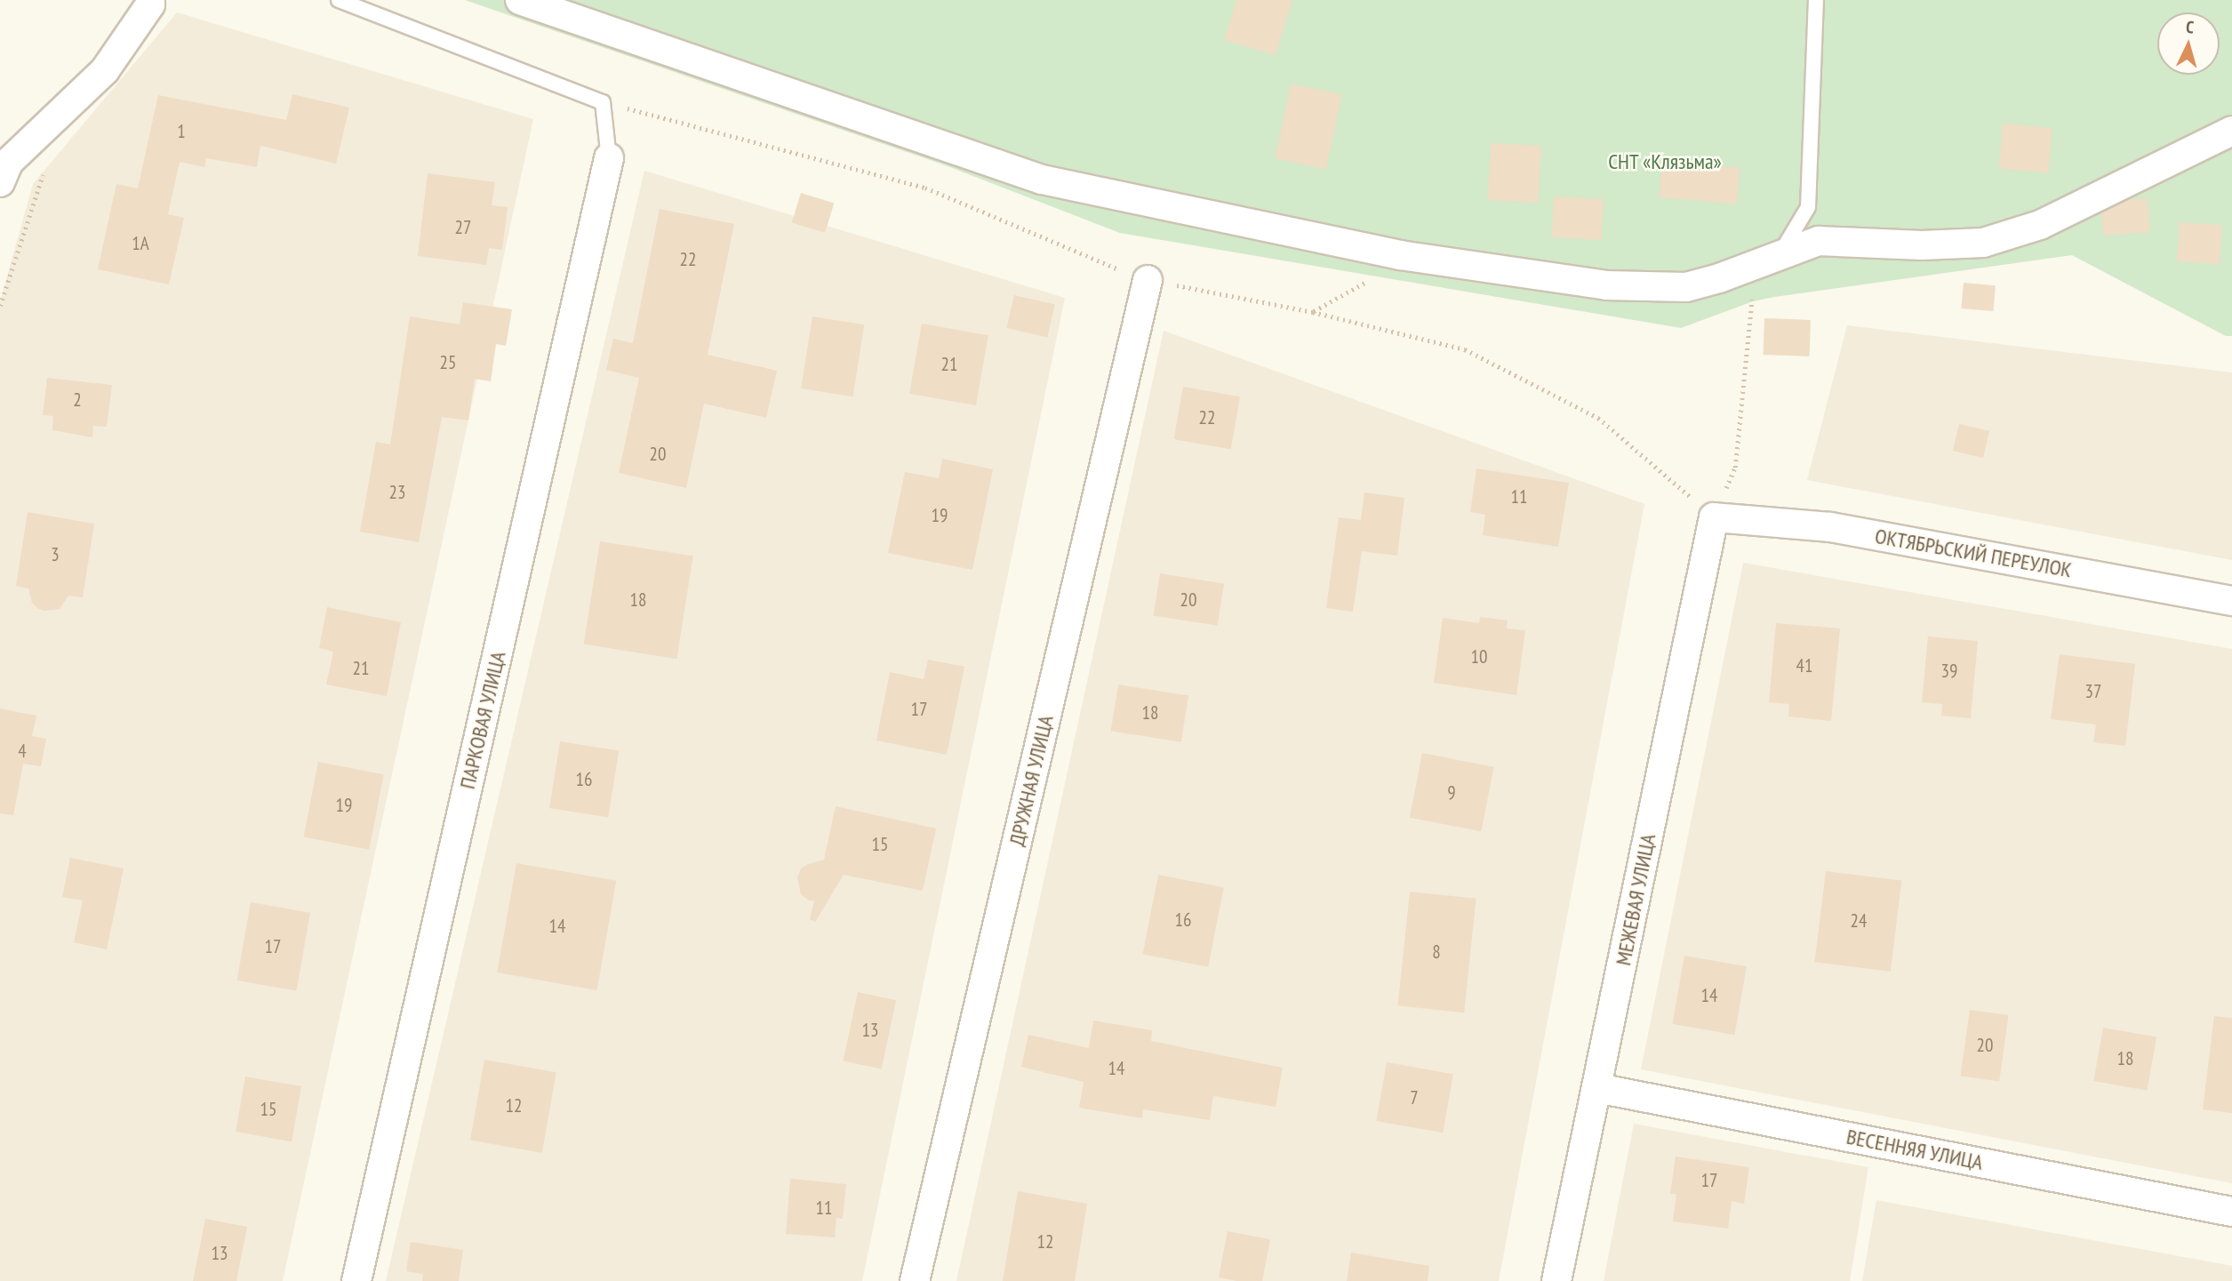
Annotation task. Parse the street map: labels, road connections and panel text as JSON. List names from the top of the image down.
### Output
{
  "streets": {
    "street": [
      "ОКТЯБРЬСКИЙ ПЕРЕУЛОК",
      "ПАРКОВАЯ УЛИЦА",
      "ДРУЖНАЯ УЛИЦА",
      "МЕЖЕВАЯ УЛИЦА",
      "ВЕСЕННЯЯ УЛИЦА"
    ]
  },
  "crossings": [
    ["ОКТЯБРЬСКИЙ ПЕРЕУЛОК", "МЕЖЕВАЯ УЛИЦА"],
    ["МЕЖЕВАЯ УЛИЦА", "ВЕСЕННЯЯ УЛИЦА"]
  ],
  "parks": ["СНТ «Клязьма»"],
  "house_numbers": [
    "1",
    "27",
    "1А",
    "22",
    "25",
    "21",
    "2",
    "22",
    "20",
    "23",
    "11",
    "19",
    "3",
    "18",
    "20",
    "10",
    "41",
    "21",
    "39",
    "37",
    "17",
    "18",
    "4",
    "16",
    "9",
    "19",
    "15",
    "16",
    "24",
    "14",
    "17",
    "8",
    "14",
    "13",
    "20",
    "18",
    "14",
    "7",
    "12",
    "15",
    "17",
    "11",
    "12",
    "13"
  ],
  "north": "top"
}
